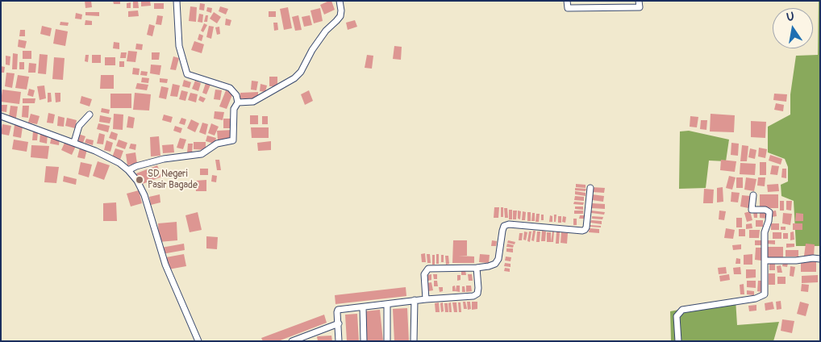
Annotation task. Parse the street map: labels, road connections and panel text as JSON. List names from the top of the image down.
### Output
{
  "places": ["SD Negeri Pasir Bagade"],
  "north": "top"
}
